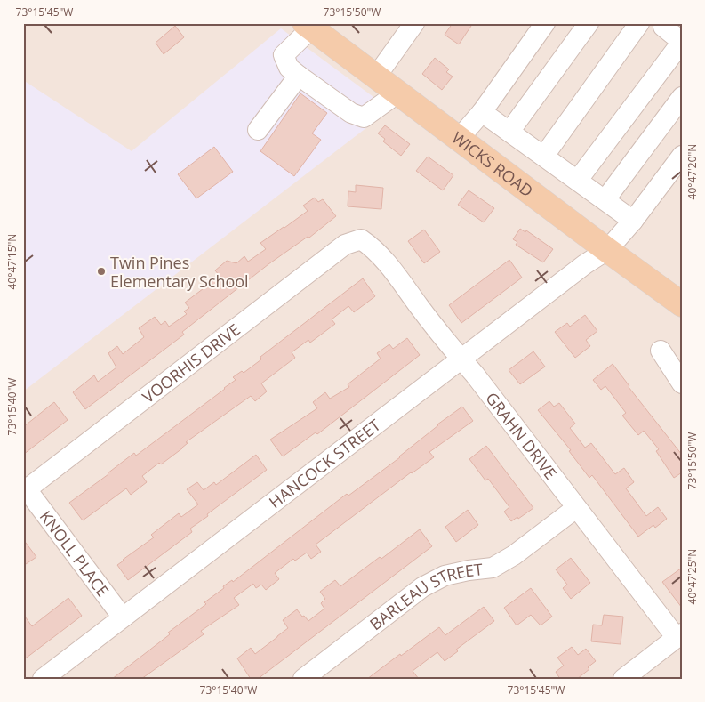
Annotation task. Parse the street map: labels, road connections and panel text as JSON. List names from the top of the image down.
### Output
{
  "streets": {
    "main road": ["WICKS ROAD"],
    "street": [
      "VOORHIS DRIVE",
      "GRAHN DRIVE",
      "HANCOCK STREET",
      "KNOLL PLACE",
      "BARLEAU STREET"
    ]
  },
  "crossings": [
    ["WICKS ROAD", "HANCOCK STREET"],
    ["VOORHIS DRIVE", "GRAHN DRIVE"],
    ["VOORHIS DRIVE", "KNOLL PLACE"],
    ["GRAHN DRIVE", "HANCOCK STREET"],
    ["GRAHN DRIVE", "BARLEAU STREET"],
    ["HANCOCK STREET", "KNOLL PLACE"]
  ],
  "places": ["Twin Pines Elementary School"],
  "coordinates": [
    "73°15'45\"W",
    "73°15'50\"W",
    "40°47'20\"N",
    "40°47'15\"N",
    "73°15'40\"W",
    "40°47'25\"N"
  ]
}
